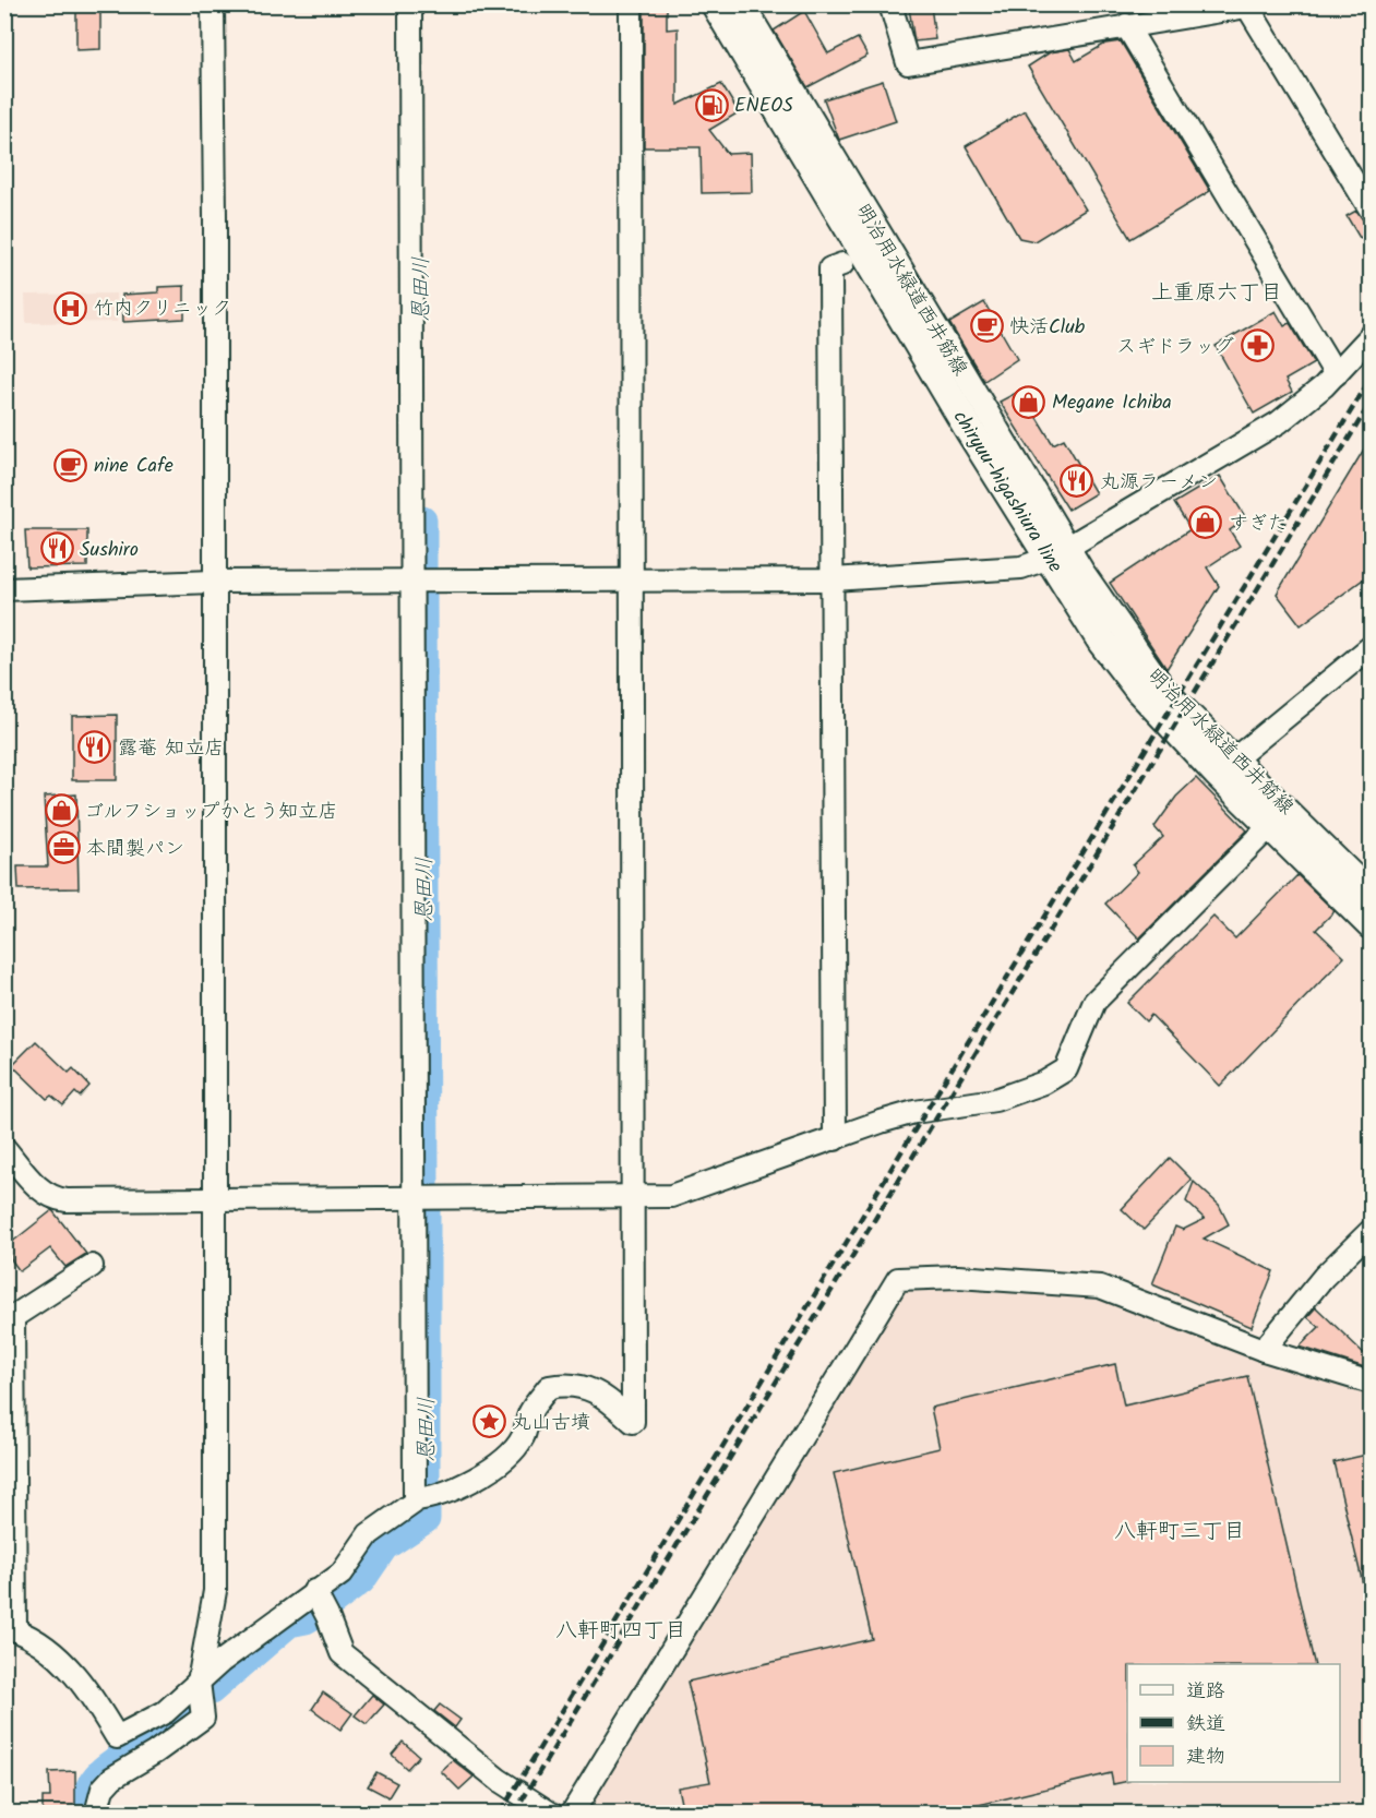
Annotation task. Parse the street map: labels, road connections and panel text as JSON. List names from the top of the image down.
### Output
{
  "streets": {
    "main road": ["chiryuu-higashiura line"],
    "street": ["明治用水緑道西井筋線"]
  },
  "crossings": [
    ["明治用水緑道西井筋線", "chiryuu-higashiura line"]
  ],
  "districts": ["上重原六丁目", "八軒町三丁目", "八軒町四丁目"],
  "water": ["恩田川"],
  "places": {
    "fuel station": ["ENEOS"],
    "hospital": ["竹内クリニック"],
    "cafe": ["快活Club", "nine Cafe"],
    "pharmacy": ["スギドラッグ"],
    "shop": ["Megane Ichiba", "すぎた", "ゴルフショップかとう知立店"],
    "restaurant": ["丸源ラーメン", "Sushiro", "露菴 知立店"],
    "office": ["本間製パン"],
    "place": ["丸山古墳"]
  },
  "legend": ["道路", "鉄道", "建物"]
}
